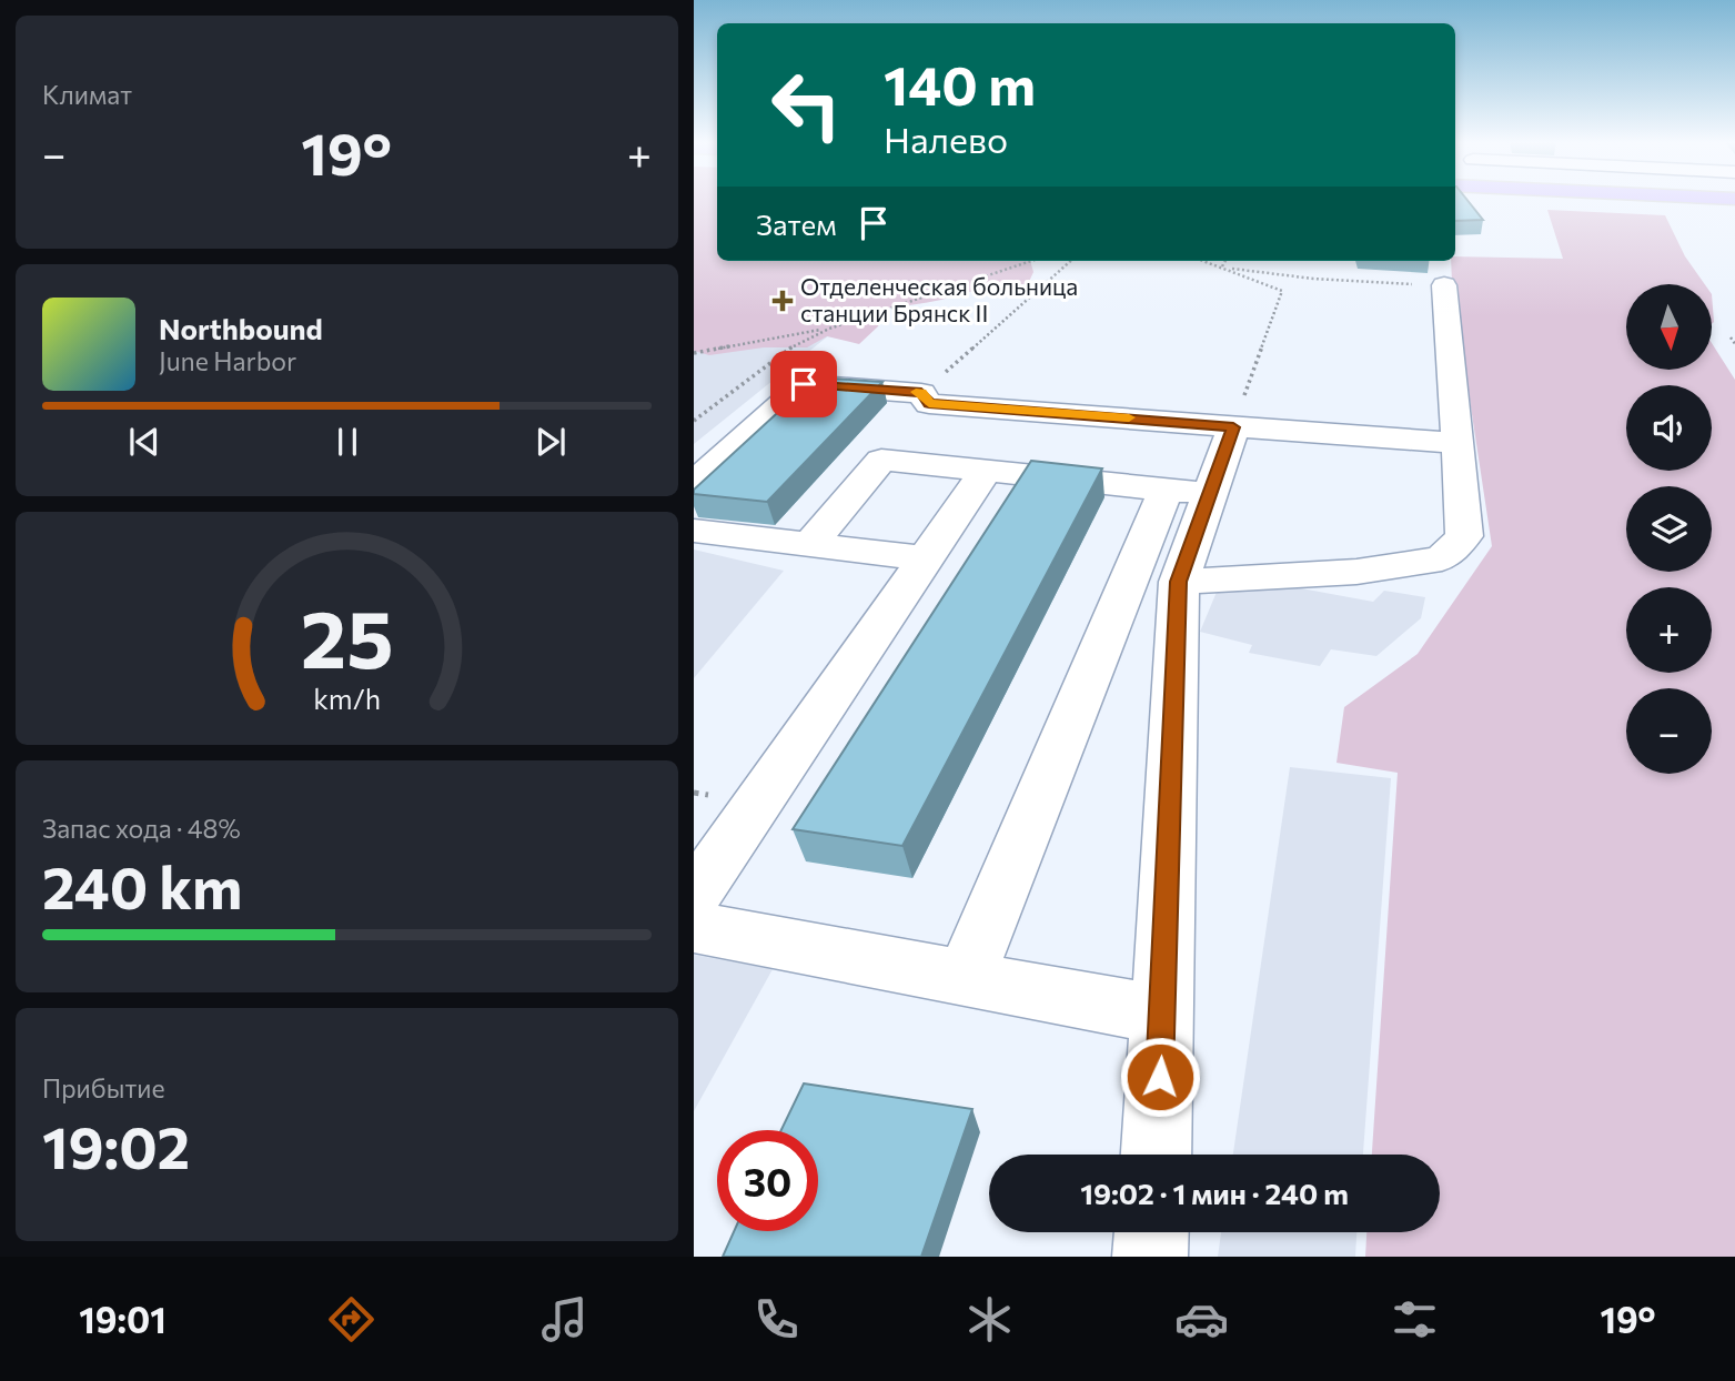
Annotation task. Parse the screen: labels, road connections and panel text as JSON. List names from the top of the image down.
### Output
{
  "places": {
    "health": ["Отделенческая больница станции Брянск II"]
  },
  "north": "bottom",
  "page": {
    "tile": [
      "Климат",
      ["Запас хода · 48%", "240 km"],
      ["Прибытие", "19:02"]
    ],
    "turn": ["140 m", "Налево"],
    "heat": ["−", "19°", "+"],
    "then": "Затем",
    "map_buttons": ["+", "−"],
    "song": ["Northbound", "June Harbor"],
    "limit": "30",
    "trip": "19:02 · 1 мин · 240 m",
    "tabs": ["19:01", "19°"],
    "gauge": ["25", "km/h"]
  }
}
